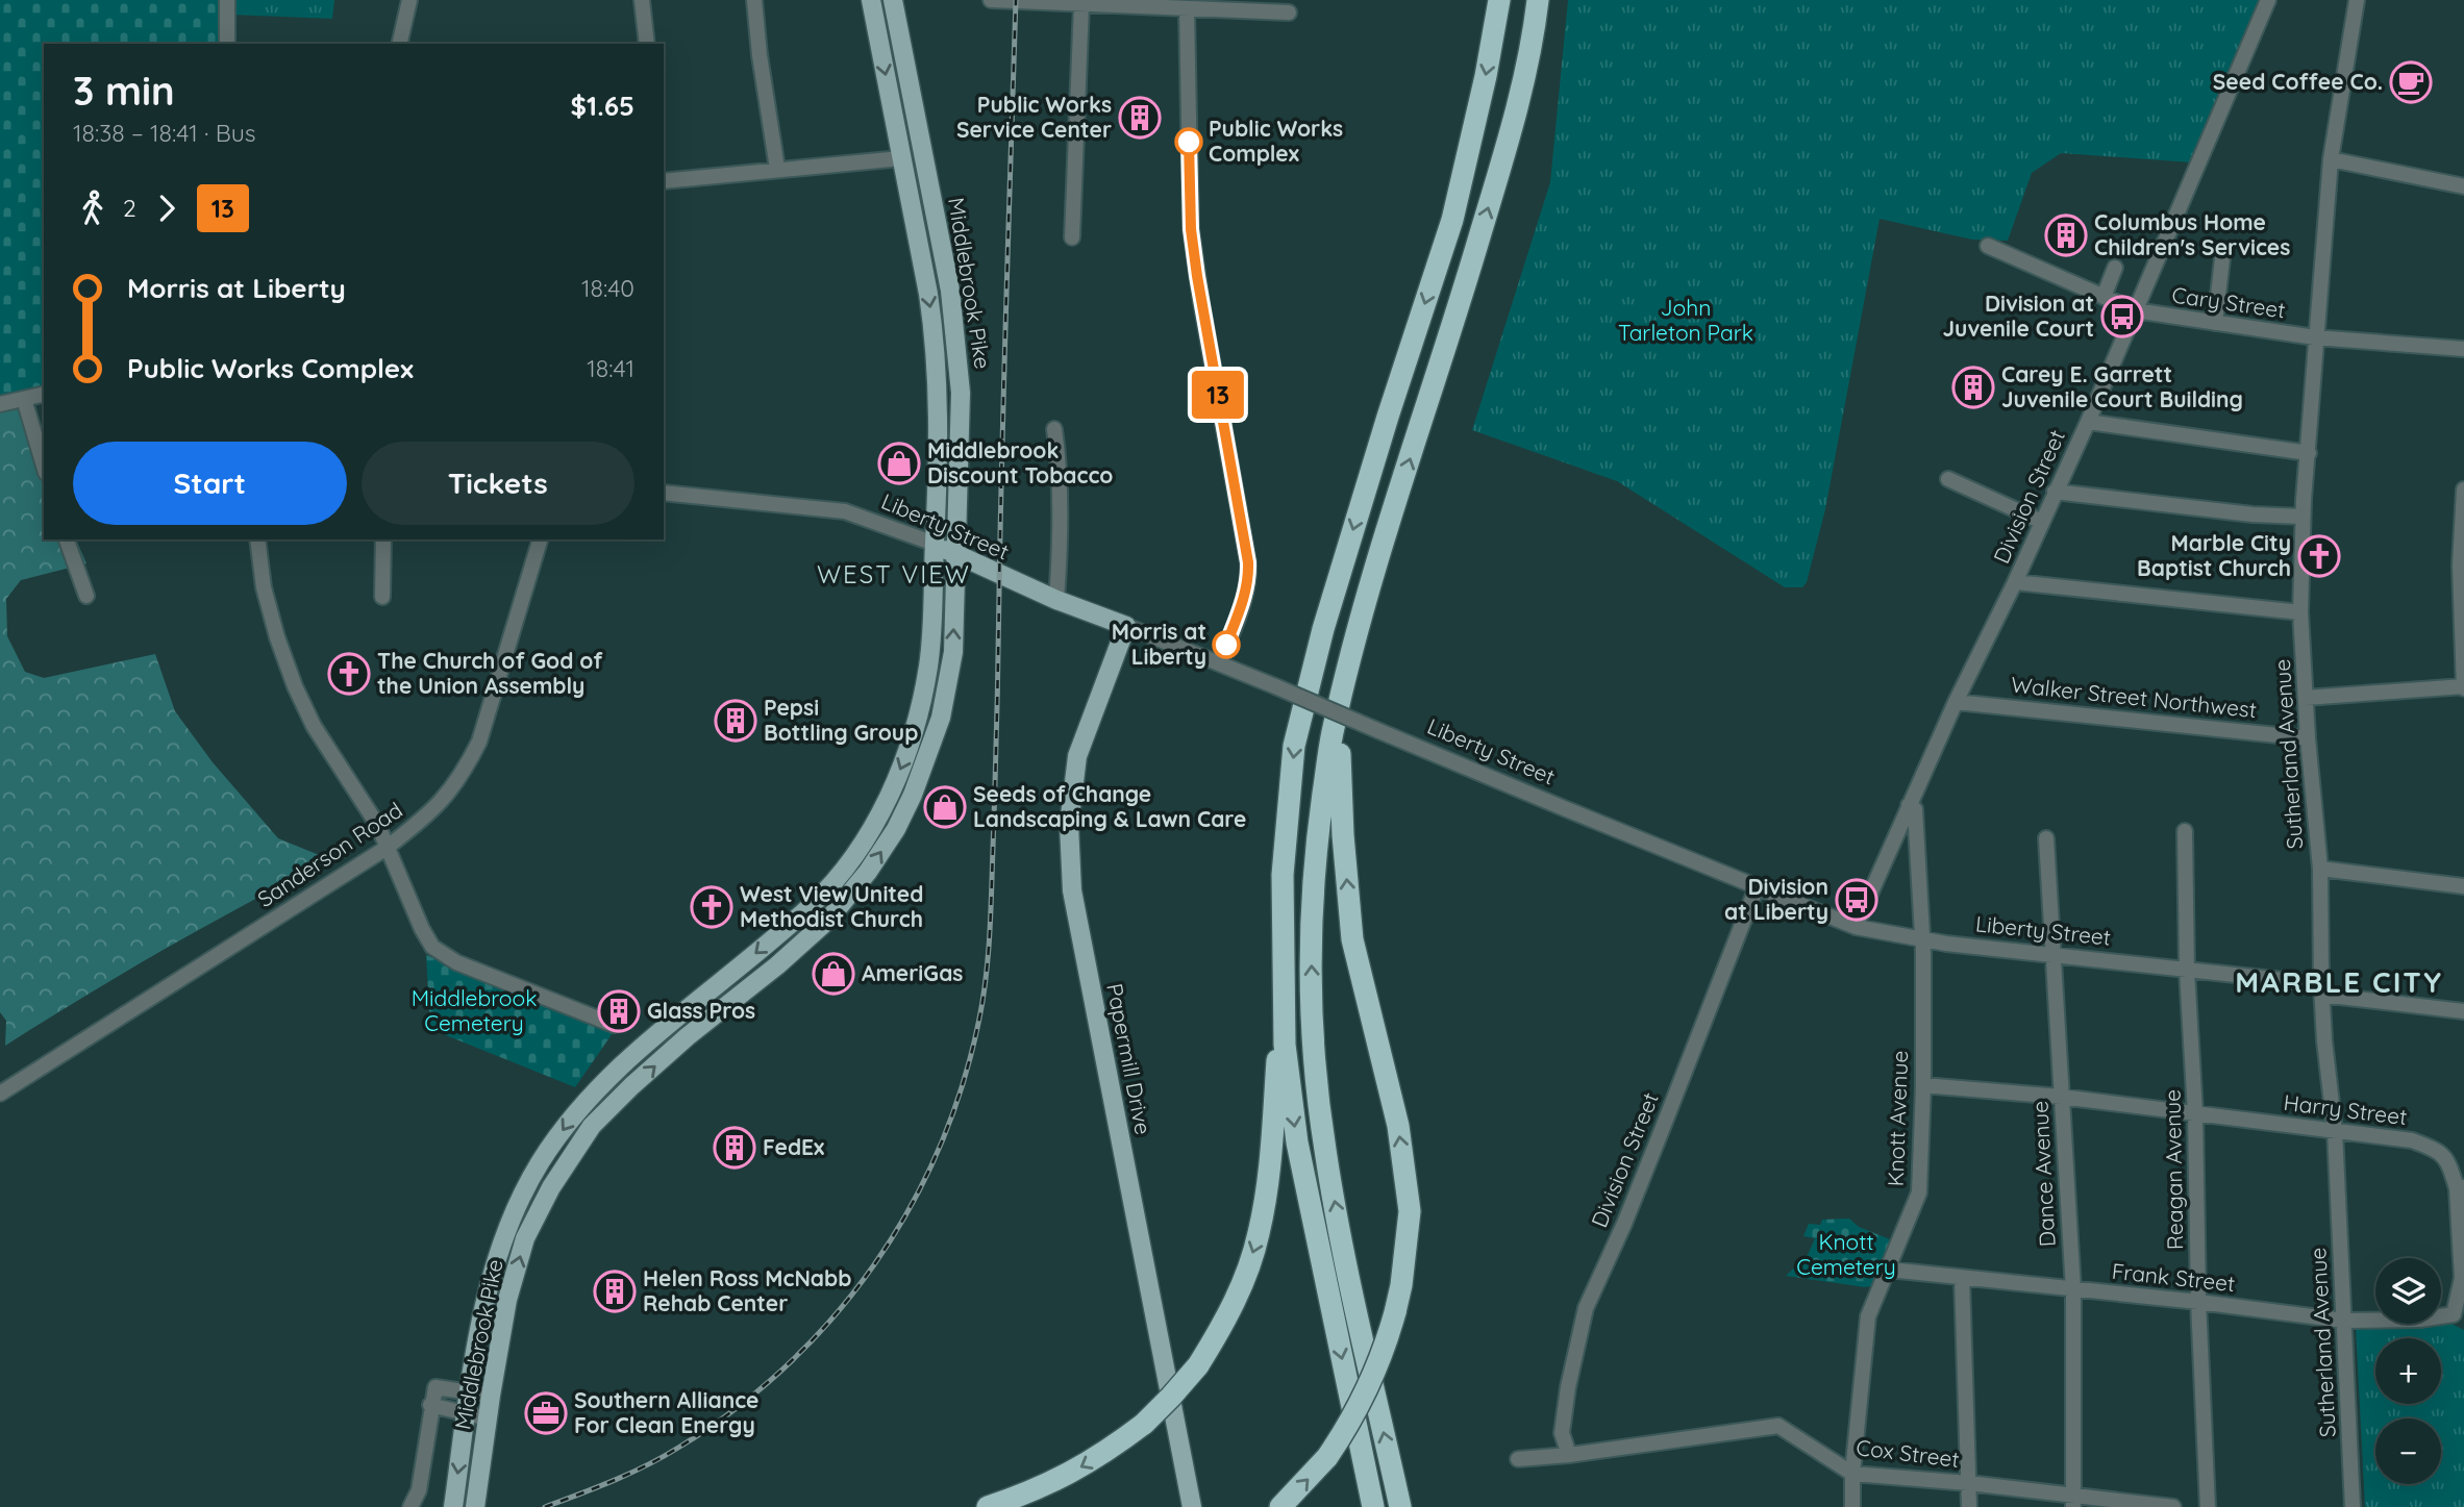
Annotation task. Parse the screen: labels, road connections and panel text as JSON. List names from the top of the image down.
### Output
{
  "streets": {
    "main road": ["Middlebrook Pike", "Liberty Street", "Papermill Drive"],
    "street": [
      "Cary Street",
      "Division Street",
      "Walker Street Northwest",
      "Sutherland Avenue",
      "Sanderson Road",
      "Harry Street",
      "Knott Avenue",
      "Reagan Avenue",
      "Dance Avenue",
      "Frank Street",
      "Cox Street"
    ]
  },
  "crossings": [
    ["Middlebrook Pike", "Liberty Street"],
    ["Cary Street", "Division Street"],
    ["Cary Street", "Sutherland Avenue"],
    ["Division Street", "Liberty Street"],
    ["Division Street", "Walker Street Northwest"],
    ["Division Street", "Knott Avenue"],
    ["Division Street", "Cox Street"],
    ["Liberty Street", "Sutherland Avenue"],
    ["Liberty Street", "Papermill Drive"],
    ["Liberty Street", "Knott Avenue"],
    ["Liberty Street", "Reagan Avenue"],
    ["Liberty Street", "Dance Avenue"],
    ["Walker Street Northwest", "Sutherland Avenue"],
    ["Sutherland Avenue", "Harry Street"],
    ["Sutherland Avenue", "Frank Street"],
    ["Harry Street", "Knott Avenue"],
    ["Harry Street", "Reagan Avenue"],
    ["Harry Street", "Dance Avenue"],
    ["Harry Street", "Frank Street"],
    ["Knott Avenue", "Frank Street"],
    ["Knott Avenue", "Cox Street"],
    ["Reagan Avenue", "Frank Street"],
    ["Dance Avenue", "Frank Street"],
    ["Dance Avenue", "Cox Street"]
  ],
  "districts": ["WEST VIEW", "MARBLE CITY"],
  "parks": ["John Tarleton Park", "Middlebrook Cemetery", "Knott Cemetery"],
  "places": {
    "cafe": ["Seed Coffee Co."],
    "building": [
      "Public Works Service Center",
      "Columbus Home Children's Services",
      "Carey E. Garrett Juvenile Court Building",
      "Pepsi Bottling Group",
      "Glass Pros",
      "FedEx",
      "Helen Ross McNabb Rehab Center"
    ],
    "other": ["Public Works Complex", "Morris at Liberty"],
    "bus stop": ["Division at Juvenile Court", "Division at Liberty"],
    "shop": ["Middlebrook Discount Tobacco", "Seeds of Change Landscaping & Lawn Care", "AmeriGas"],
    "church": ["Marble City Baptist Church", "The Church of God of the Union Assembly", "West View United Methodist Church"],
    "office": ["Southern Alliance For Clean Energy"]
  },
  "lines": ["bus line 13"],
  "page": {
    "on_map": "13",
    "heading": ["3 min", "18:38 – 18:41 · Bus", "$1.65"],
    "legs": ["2", "13"],
    "list": [
      {
        "name": "Morris at Liberty",
        "value": "18:40"
      },
      {
        "name": "Public Works Complex",
        "value": "18:41"
      }
    ],
    "buttons": ["Start", "Tickets"],
    "map_buttons": ["+", "−"]
  }
}
